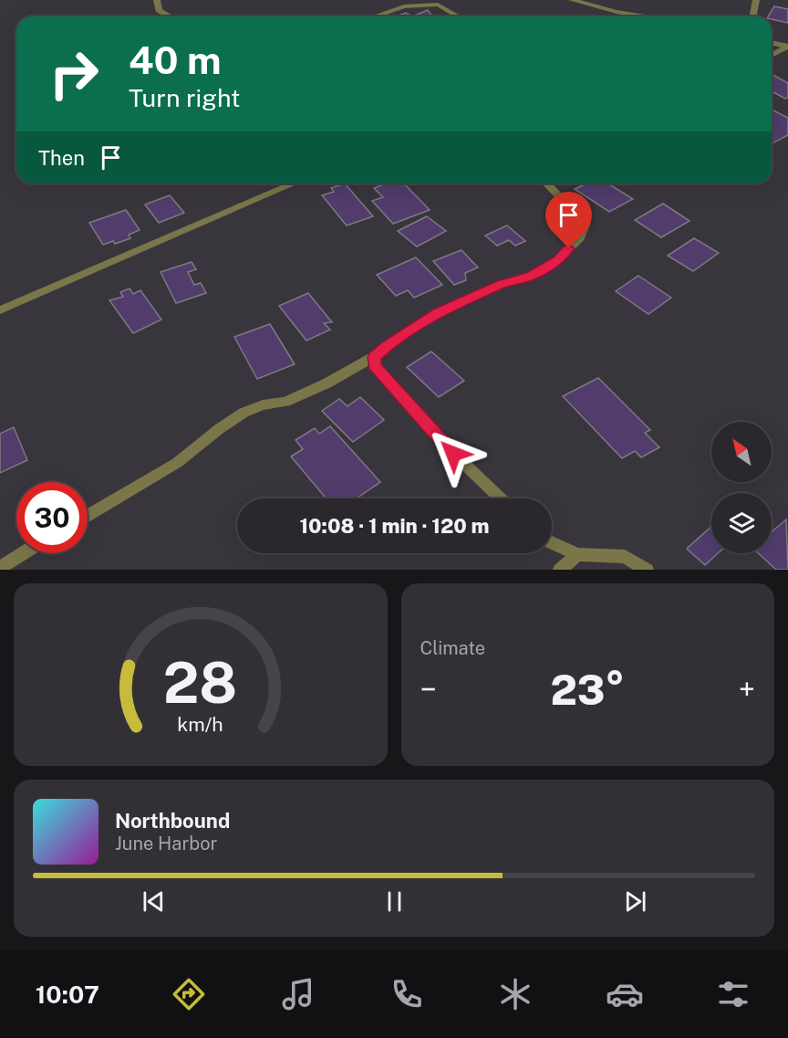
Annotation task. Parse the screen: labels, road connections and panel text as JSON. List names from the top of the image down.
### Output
{
  "north": "top left",
  "page": {
    "turn": ["40 m", "Turn right"],
    "then": "Then",
    "limit": "30",
    "trip": "10:08 · 1 min · 120 m",
    "tile": "Climate",
    "heat": ["−", "23°", "+"],
    "song": ["Northbound", "June Harbor"],
    "tabs": "10:07",
    "gauge": ["28", "km/h"]
  }
}
